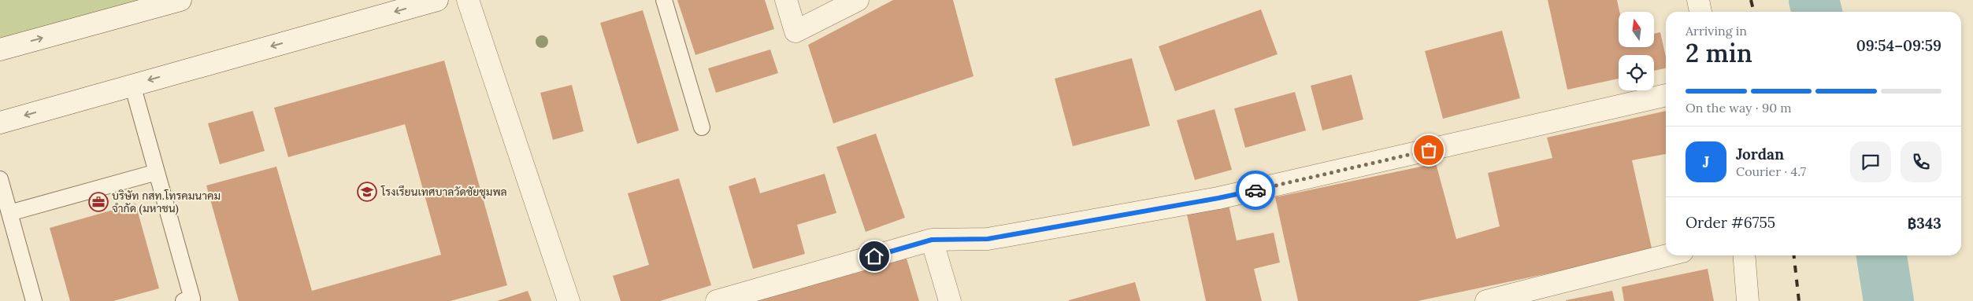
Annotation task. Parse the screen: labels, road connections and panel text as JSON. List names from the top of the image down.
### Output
{
  "places": {
    "school or university": ["โรงเรียนเทศบาลวัดชัยชุมพล"],
    "office": ["บริษัท กสท.โทรคมนาคม จำกัด (มหาชน)"]
  },
  "north": "top",
  "page": {
    "heading": ["2 min", "Arriving in", "09:54–09:59"],
    "panel": [
      "Jordan",
      "Courier · 4.7",
      "Order #6755",
      "฿343"
    ],
    "bar": "On the way · 90 m",
    "round": "J"
  }
}
